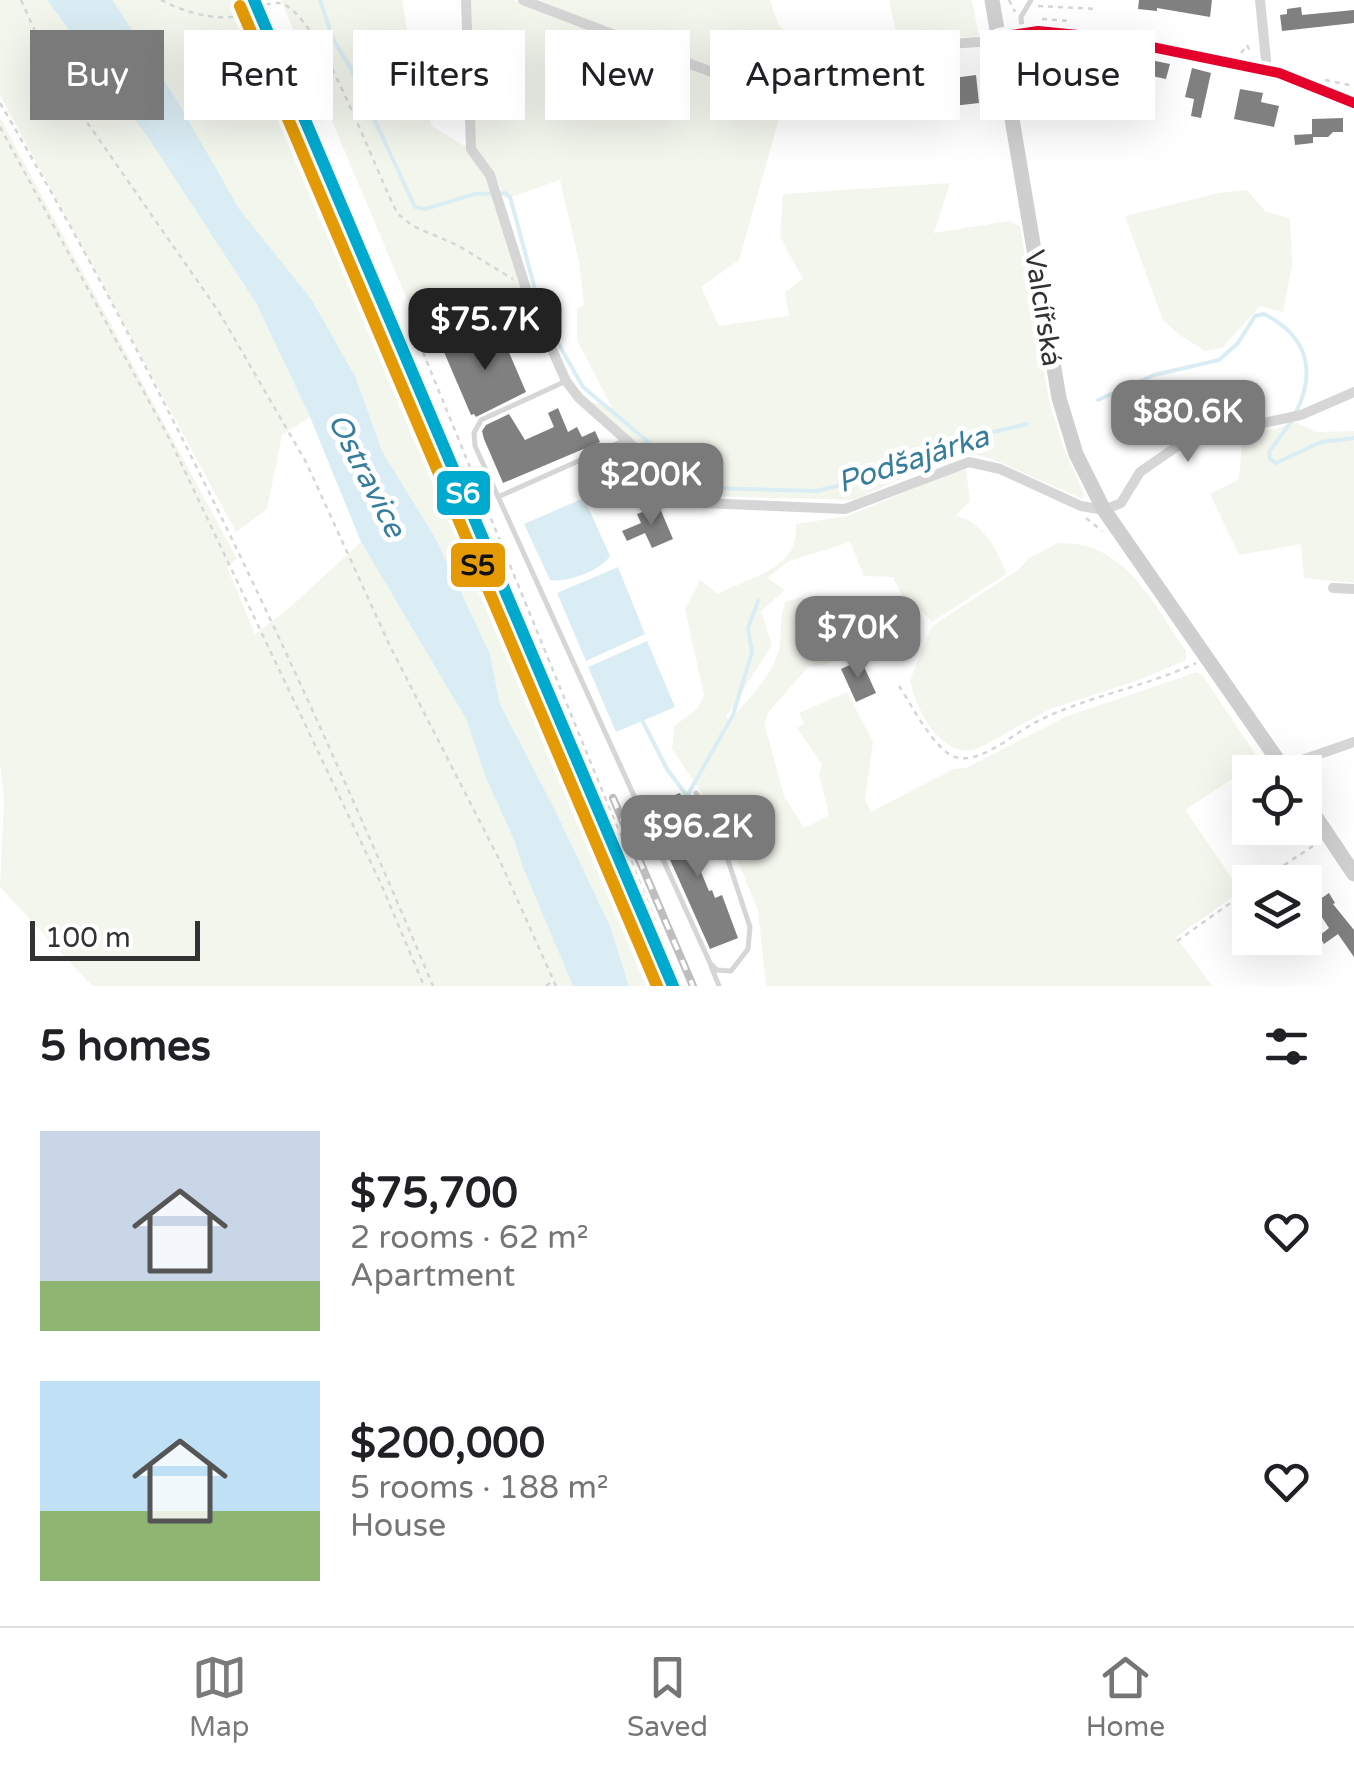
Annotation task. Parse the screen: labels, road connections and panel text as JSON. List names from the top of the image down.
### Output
{
  "streets": {
    "main road": ["Valcířská"]
  },
  "water": ["Podšajárka", "Ostravice"],
  "lines": ["transit line S6", "transit line S5"],
  "scale_bar": "100 m",
  "page": {
    "chip": [
      "Buy",
      "Rent",
      "Filters",
      "New",
      "Apartment",
      "House"
    ],
    "price": [
      "$75.7K",
      "$80.6K",
      "$200K",
      "$70K",
      "$96.2K"
    ],
    "scale": "100 m",
    "heading": "5 homes",
    "list": [
      {
        "name": "$75,700",
        "note": "2 rooms · 62 m² · Apartment"
      },
      {
        "name": "$200,000",
        "note": "5 rooms · 188 m² · House"
      }
    ],
    "tabs": ["Map", "Saved", "Home"]
  }
}
